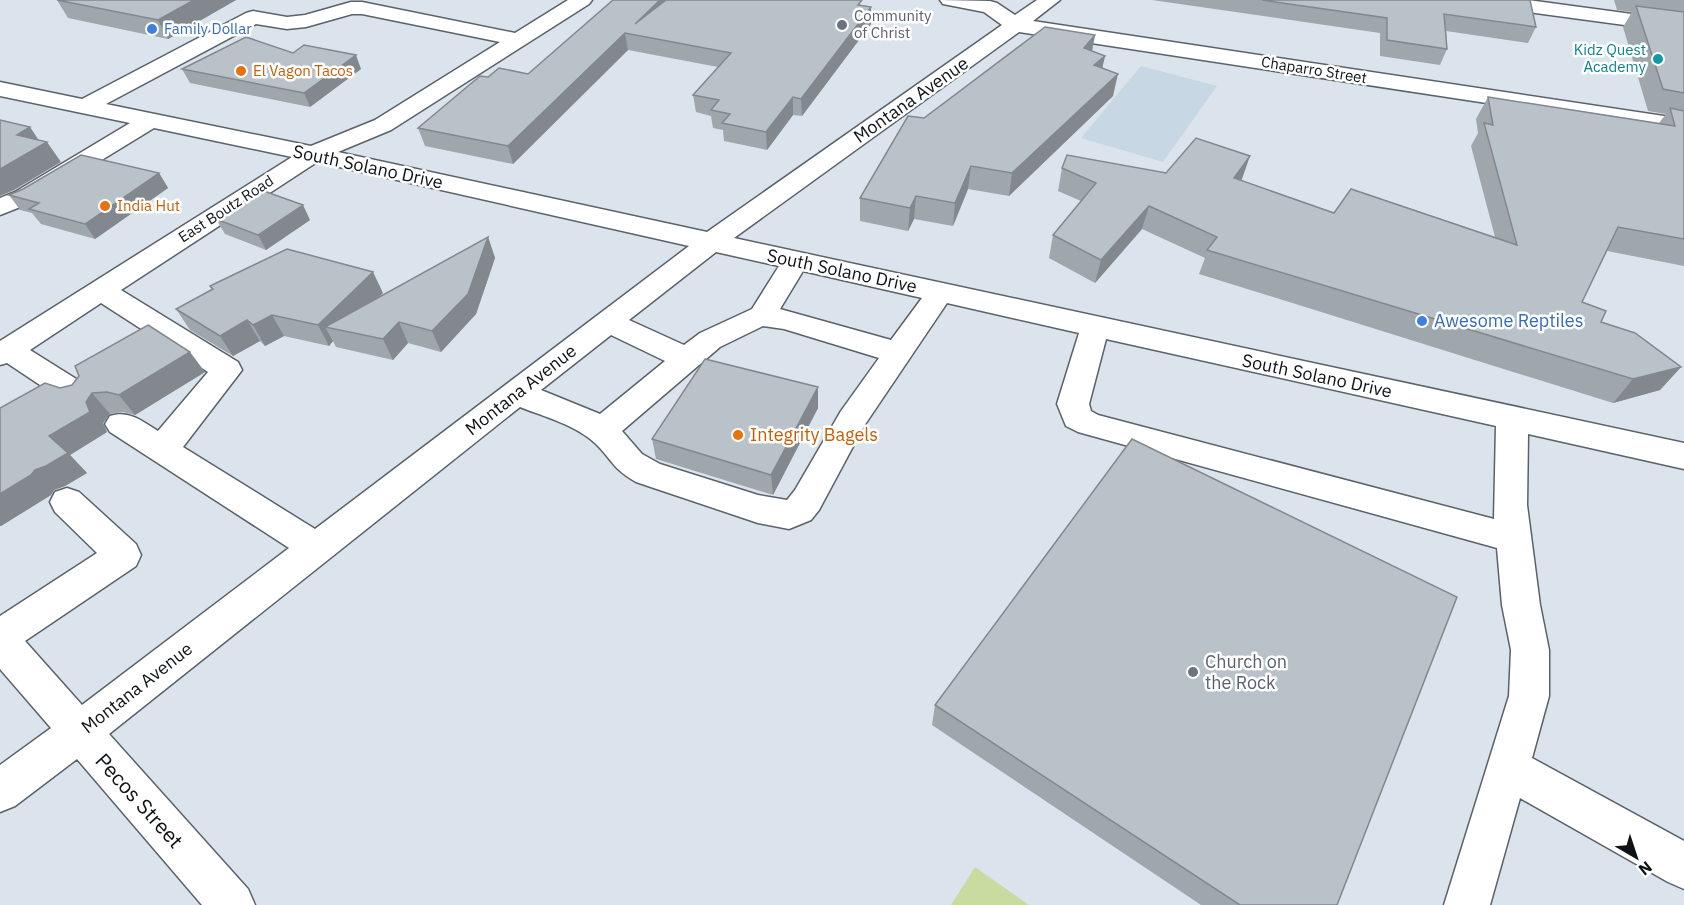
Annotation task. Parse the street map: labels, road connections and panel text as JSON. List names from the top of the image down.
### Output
{
  "streets": {
    "street": [
      "Chaparro Street",
      "Montana Avenue",
      "South Solano Drive",
      "East Boutz Road",
      "Pecos Street"
    ]
  },
  "crossings": [
    ["Chaparro Street", "Montana Avenue"],
    ["Montana Avenue", "South Solano Drive"],
    ["Montana Avenue", "Pecos Street"],
    ["South Solano Drive", "East Boutz Road"]
  ],
  "places": [
    "Community of Christ",
    "Family Dollar",
    "Kidz Quest Academy",
    "El Vagon Tacos",
    "India Hut",
    "Awesome Reptiles",
    "Integrity Bagels",
    "Church on the Rock"
  ],
  "north": "bottom right"
}
